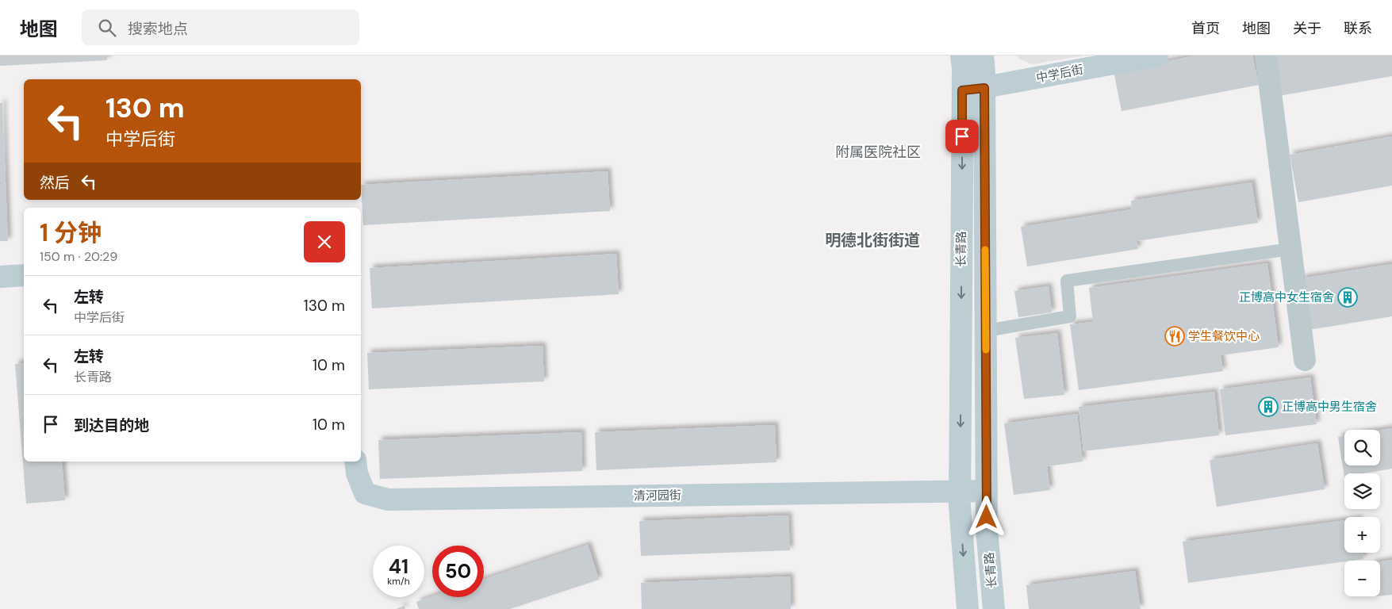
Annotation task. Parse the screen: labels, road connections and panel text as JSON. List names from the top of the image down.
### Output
{
  "streets": {
    "main road": ["中学后街", "长青路", "清河园街"]
  },
  "crossings": [
    ["中学后街", "长青路"],
    ["长青路", "清河园街"]
  ],
  "districts": ["附属医院社区", "明德北街街道"],
  "places": {
    "building": ["正博高中女生宿舍", "正博高中男生宿舍"],
    "restaurant": ["学生餐饮中心"]
  },
  "page": {
    "header": "地图",
    "search": "搜索地点",
    "nav": [
      "首页",
      "地图",
      "关于",
      "联系"
    ],
    "turn": ["130 m", "中学后街"],
    "then": "然后",
    "heading": ["1 分钟", "150 m · 20:29"],
    "list": [
      {
        "name": "左转",
        "note": "中学后街",
        "value": "130 m"
      },
      {
        "name": "左转",
        "note": "长青路",
        "value": "10 m"
      },
      {
        "name": "到达目的地",
        "value": "10 m"
      }
    ],
    "map_buttons": ["+", "−"],
    "speed": "41 km/h",
    "limit": "50"
  }
}
